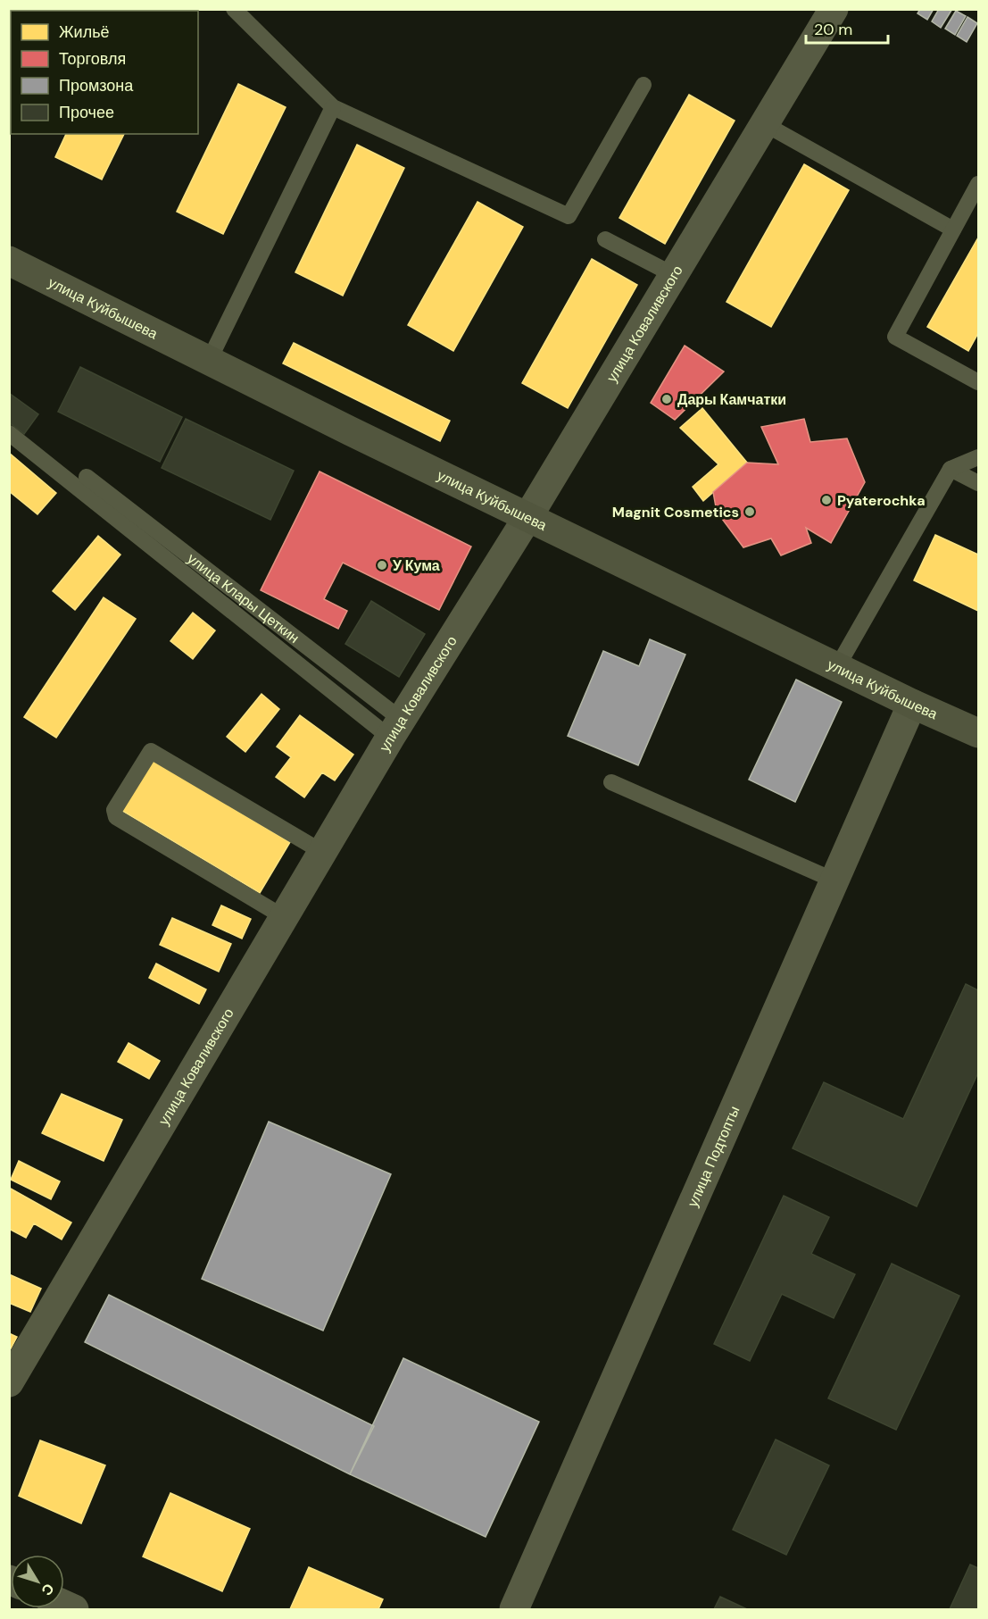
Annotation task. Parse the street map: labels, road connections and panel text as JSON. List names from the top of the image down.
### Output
{
  "streets": {
    "main road": ["улица Куйбышева"],
    "street": ["улица Коваливского", "улица Подтопты"],
    "lane": ["улица Клары Цеткин"]
  },
  "crossings": [
    ["улица Куйбышева", "улица Коваливского"],
    ["улица Куйбышева", "улица Подтопты"],
    ["улица Коваливского", "улица Клары Цеткин"]
  ],
  "places": [
    "Дары Камчатки",
    "Pyaterochka",
    "Magnit Cosmetics",
    "У Кума"
  ],
  "legend": [
    "Жильё",
    "Торговля",
    "Промзона",
    "Прочее"
  ],
  "scale_bar": "20 m",
  "north": "bottom right"
}
